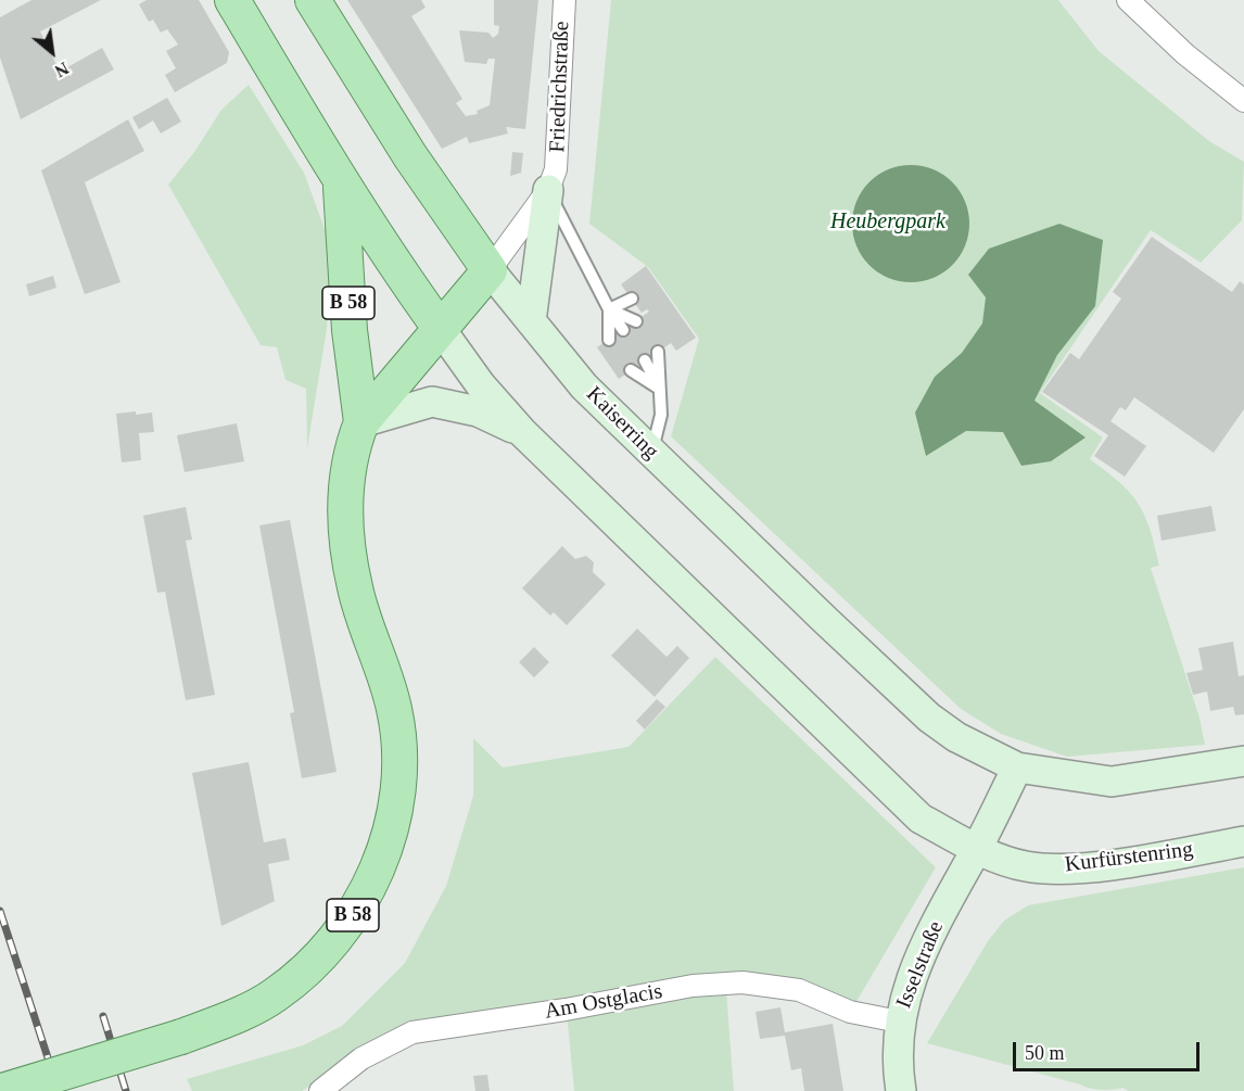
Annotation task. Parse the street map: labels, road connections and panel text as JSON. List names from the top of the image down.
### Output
{
  "streets": {
    "main road": [
      "B 58",
      "Kaiserring",
      "Kurfürstenring",
      "Isselstraße"
    ],
    "street": ["Friedrichstraße", "Am Ostglacis"]
  },
  "crossings": [
    ["Friedrichstraße", "B 58"],
    ["Friedrichstraße", "Kaiserring"],
    ["B 58", "Kaiserring"],
    ["Kaiserring", "Isselstraße"],
    ["Kurfürstenring", "Isselstraße"],
    ["Isselstraße", "Am Ostglacis"]
  ],
  "parks": ["Heubergpark"],
  "scale_bar": "50 m",
  "north": "bottom right"
}
